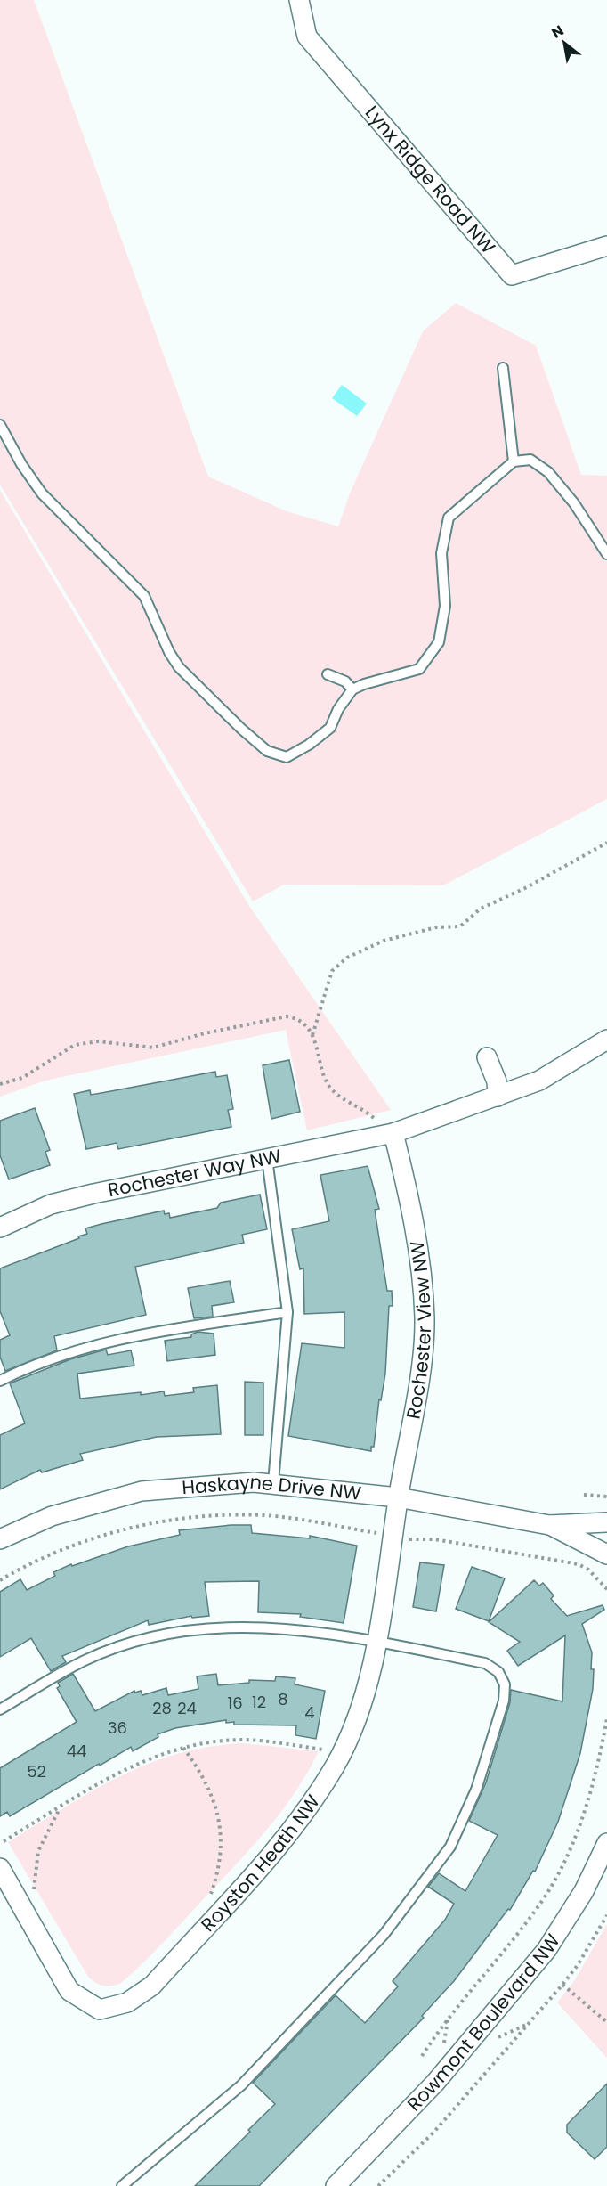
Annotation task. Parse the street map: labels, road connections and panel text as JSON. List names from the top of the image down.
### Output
{
  "streets": {
    "street": [
      "Lynx Ridge Road NW",
      "Rochester Way NW",
      "Rochester View NW",
      "Haskayne Drive NW",
      "Royston Heath NW",
      "Rowmont Boulevard NW"
    ]
  },
  "crossings": [
    ["Rochester Way NW", "Rochester View NW"],
    ["Rochester View NW", "Haskayne Drive NW"],
    ["Rochester View NW", "Royston Heath NW"],
    ["Haskayne Drive NW", "Royston Heath NW"]
  ],
  "house_numbers": [
    "8",
    "12",
    "16",
    "28",
    "24",
    "4",
    "36",
    "44",
    "52"
  ],
  "north": "top left"
}
